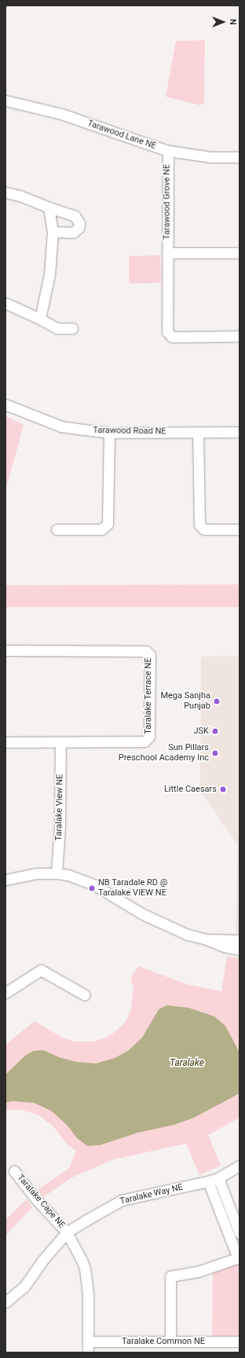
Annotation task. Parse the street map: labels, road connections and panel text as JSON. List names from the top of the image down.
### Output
{
  "streets": {
    "street": [
      "Tarawood Lane NE",
      "Tarawood Grove NE",
      "Tarawood Road NE",
      "Taralake Terrace NE",
      "Taralake View NE",
      "Taralake Way NE",
      "Taralake Cape NE",
      "Taralake Common NE"
    ]
  },
  "crossings": [
    ["Tarawood Lane NE", "Tarawood Grove NE"],
    ["Taralake Terrace NE", "Taralake View NE"],
    ["Taralake Way NE", "Taralake Cape NE"]
  ],
  "water": ["Taralake"],
  "places": [
    "Mega Sanjha Punjab",
    "JSK",
    "Sun Pillars Preschool Academy Inc",
    "Little Caesars",
    "NB Taradale RD @ Taralake VIEW NE"
  ],
  "north": "right"
}
